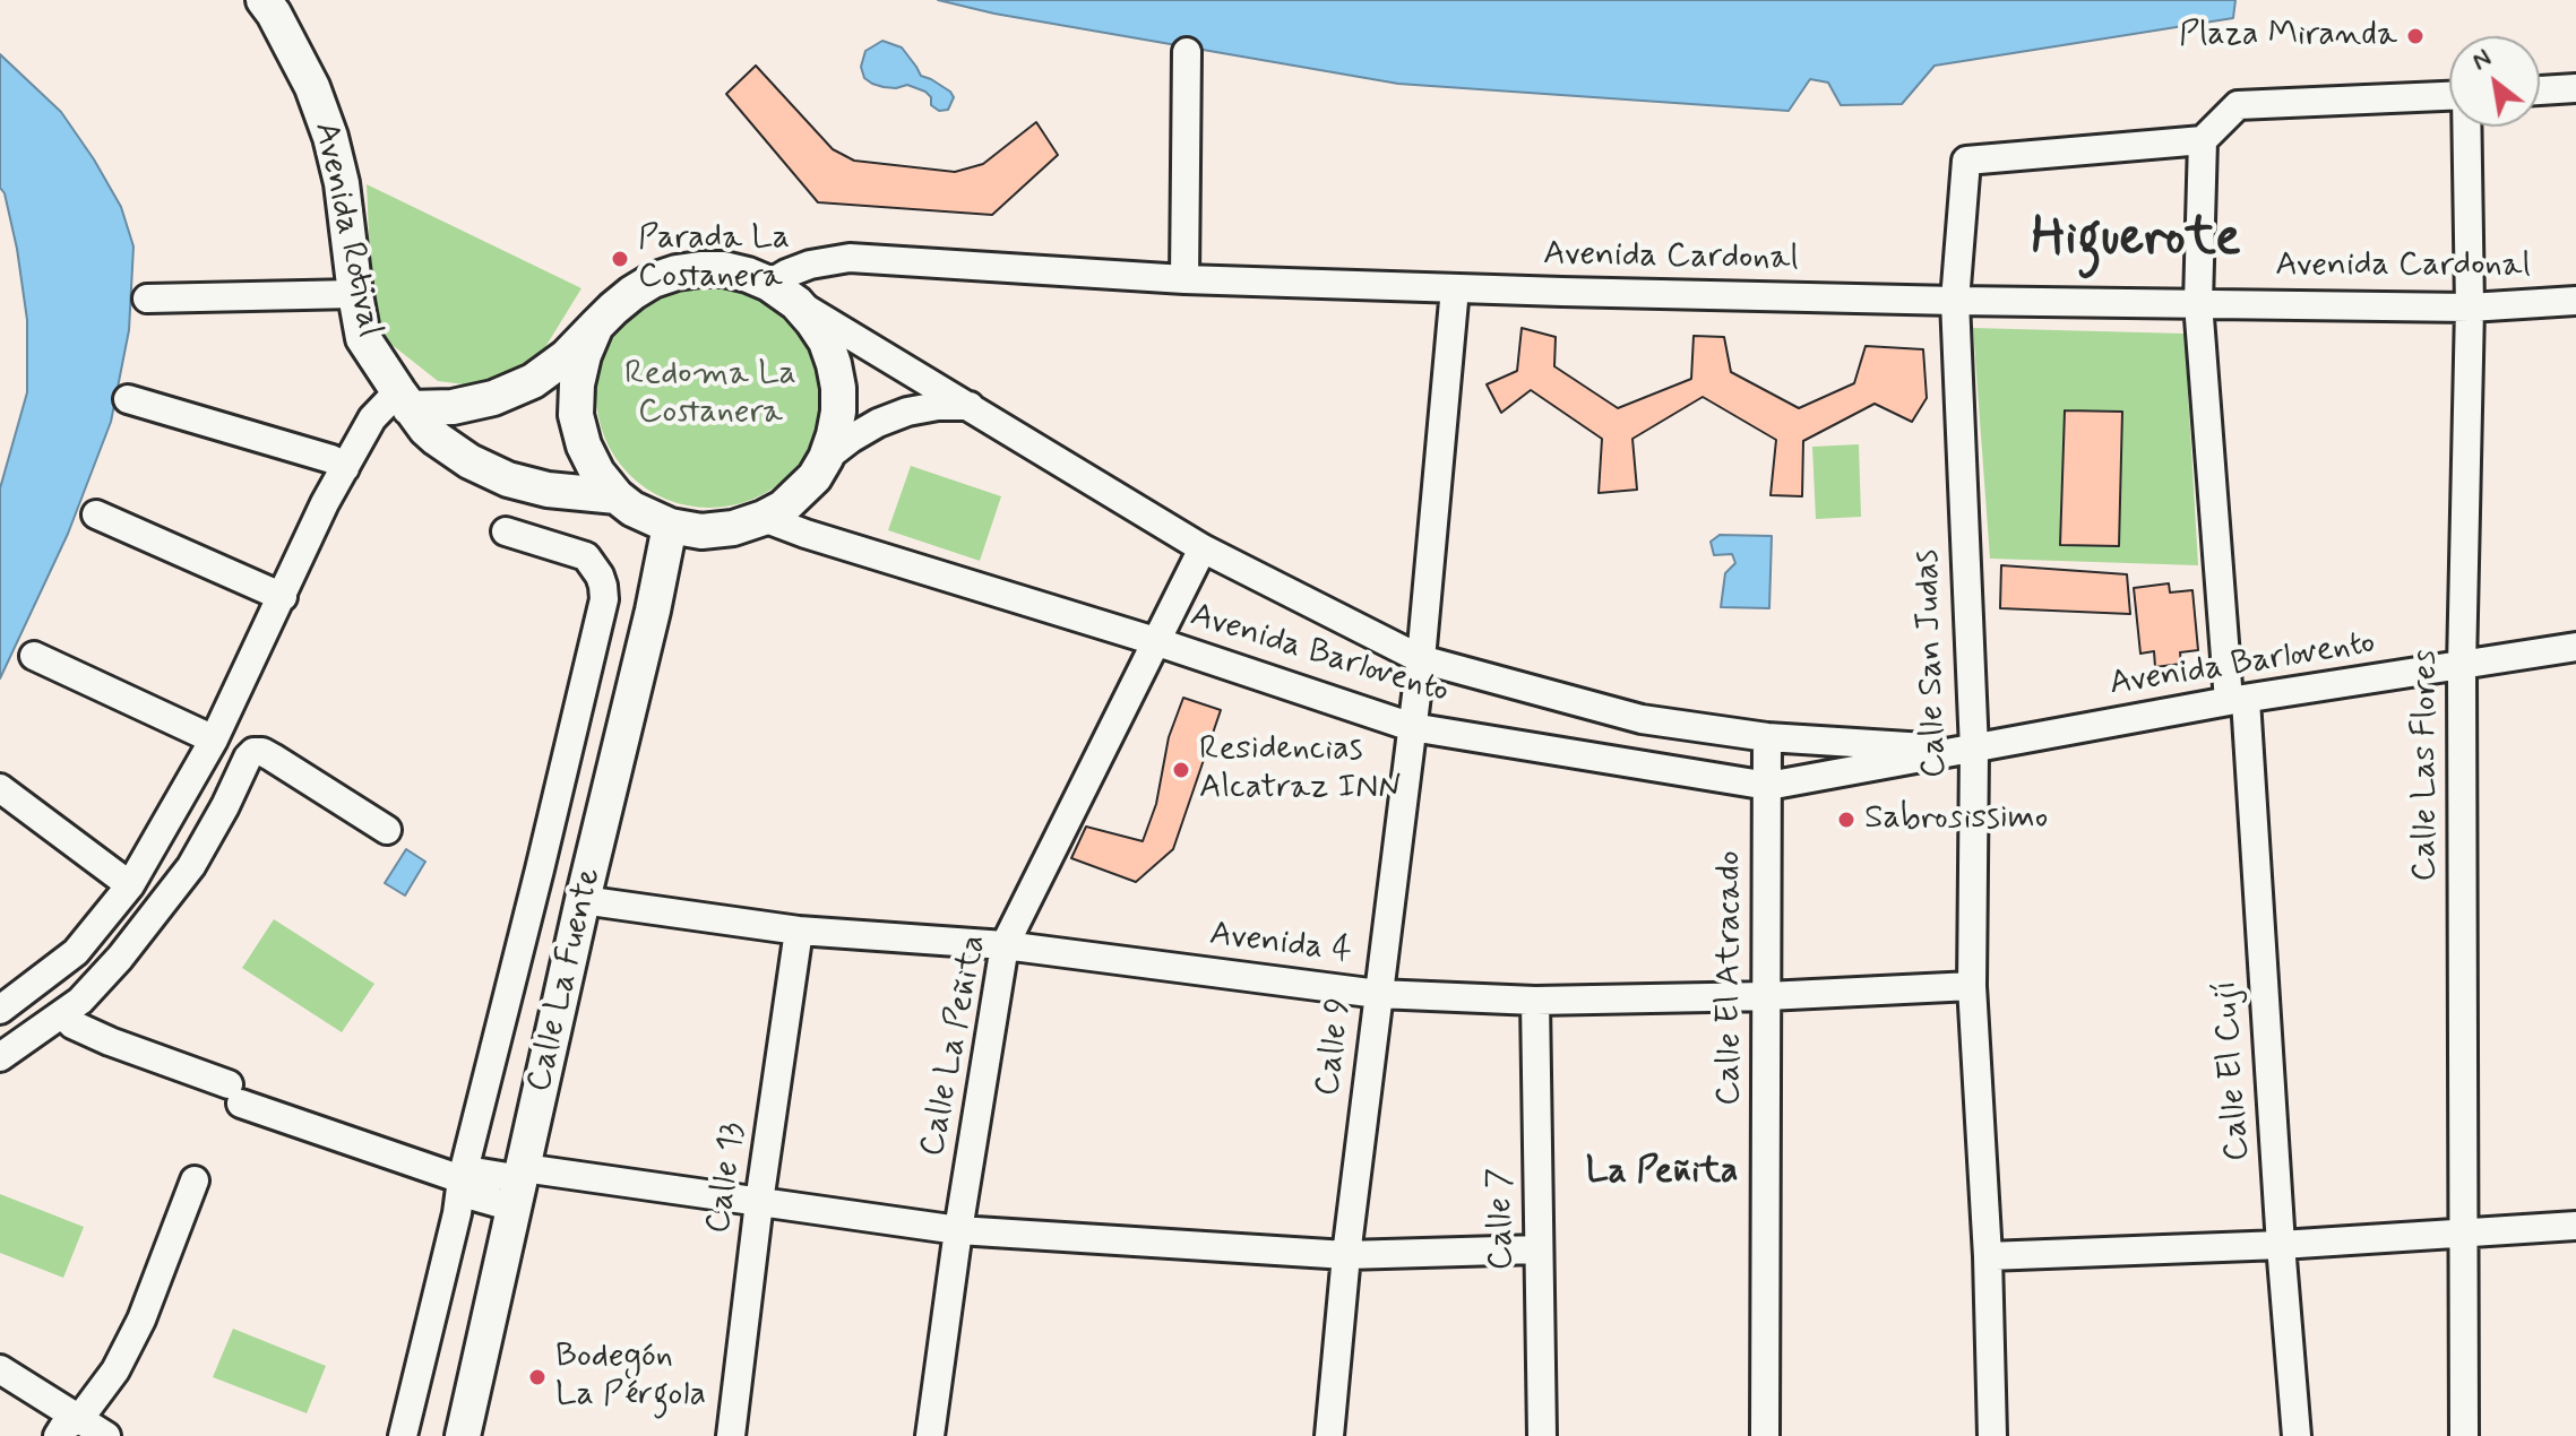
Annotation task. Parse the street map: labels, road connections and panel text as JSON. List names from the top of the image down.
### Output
{
  "streets": {
    "main road": ["Avenida Rotival", "Calle La Fuente"],
    "street": [
      "Avenida Cardonal",
      "Avenida Barlovento",
      "Calle San Judas",
      "Calle Las Flores",
      "Avenida 4",
      "Calle El Atracado",
      "Calle La Peñita",
      "Calle 9",
      "Calle El Cují",
      "Calle 13",
      "Calle 7"
    ]
  },
  "crossings": [
    ["Avenida Rotival", "Avenida Cardonal"],
    ["Avenida Rotival", "Avenida Barlovento"],
    ["Avenida Rotival", "Calle La Fuente"],
    ["Avenida Cardonal", "Avenida Barlovento"],
    ["Avenida Cardonal", "Calle San Judas"],
    ["Avenida Cardonal", "Calle Las Flores"],
    ["Avenida Cardonal", "Calle La Fuente"],
    ["Avenida Cardonal", "Calle 9"],
    ["Avenida Cardonal", "Calle El Cují"],
    ["Avenida Barlovento", "Calle San Judas"],
    ["Avenida Barlovento", "Calle Las Flores"],
    ["Avenida Barlovento", "Calle El Atracado"],
    ["Avenida Barlovento", "Calle La Fuente"],
    ["Avenida Barlovento", "Calle La Peñita"],
    ["Avenida Barlovento", "Calle 9"],
    ["Avenida Barlovento", "Calle El Cují"],
    ["Calle San Judas", "Avenida 4"],
    ["Calle San Judas", "Calle El Cují"],
    ["Avenida 4", "Calle El Atracado"],
    ["Avenida 4", "Calle La Fuente"],
    ["Avenida 4", "Calle La Peñita"],
    ["Avenida 4", "Calle 9"],
    ["Avenida 4", "Calle 13"],
    ["Avenida 4", "Calle 7"]
  ],
  "districts": ["Higuerote", "La Peñita"],
  "parks": ["Redoma La Costanera"],
  "places": [
    "Plaza Miranda",
    "Parada La Costanera",
    "Residencias Alcatraz INN",
    "Sabrosissimo",
    "Bodegón La Pérgola"
  ],
  "north": "top left"
}
